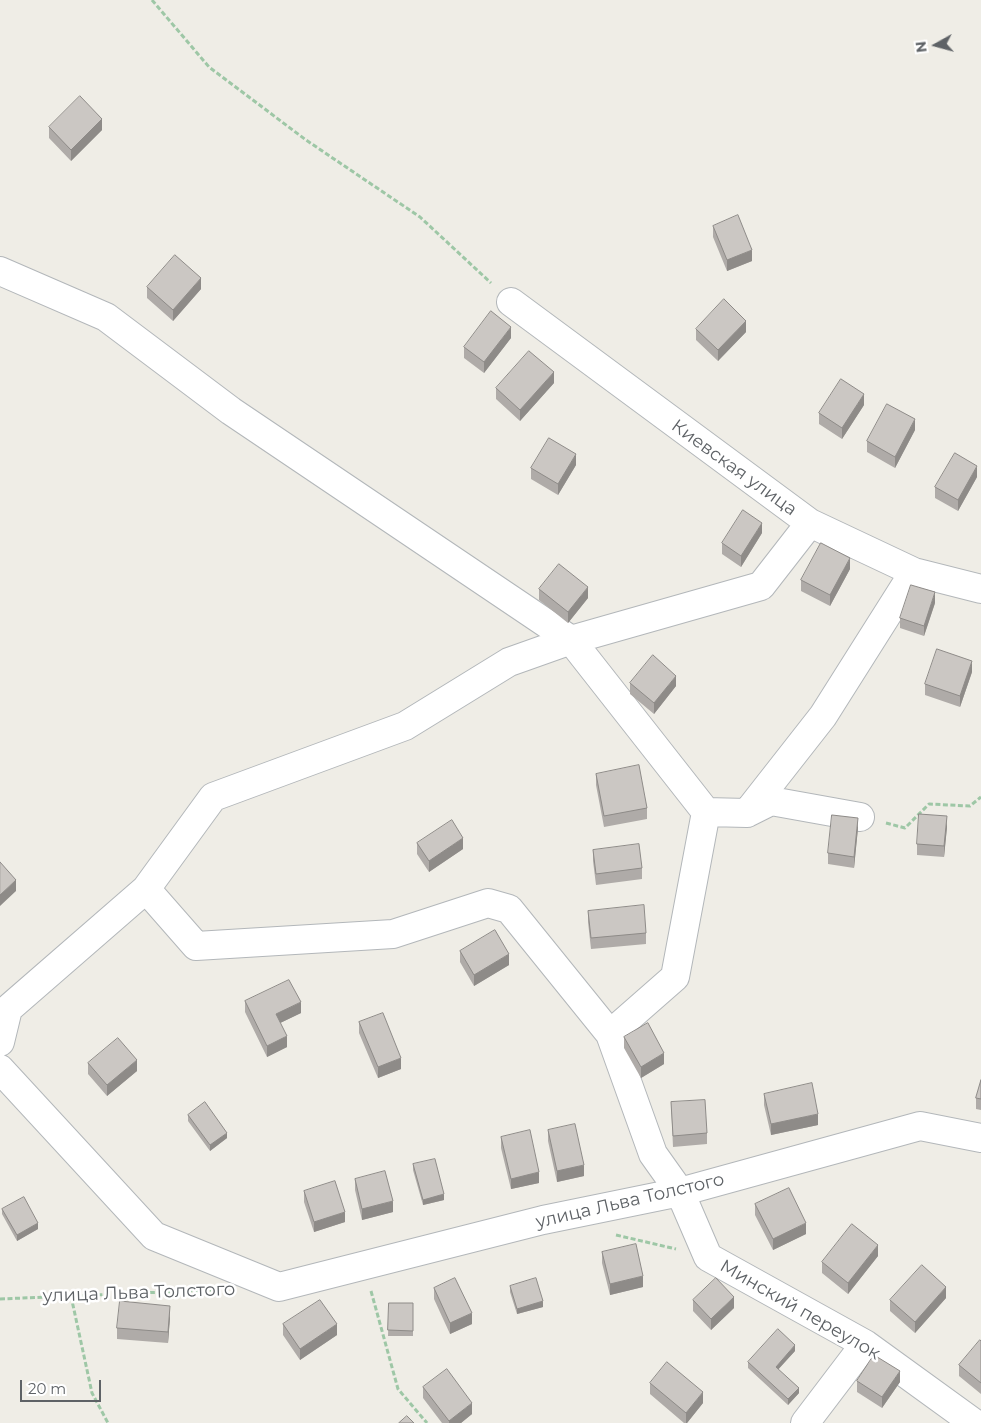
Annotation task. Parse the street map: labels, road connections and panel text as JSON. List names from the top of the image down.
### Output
{
  "streets": {
    "street": ["Киевская улица", "улица Льва Толстого", "Минский переулок"]
  },
  "crossings": [
    ["улица Льва Толстого", "Минский переулок"]
  ],
  "scale_bar": "20 m",
  "north": "left"
}
